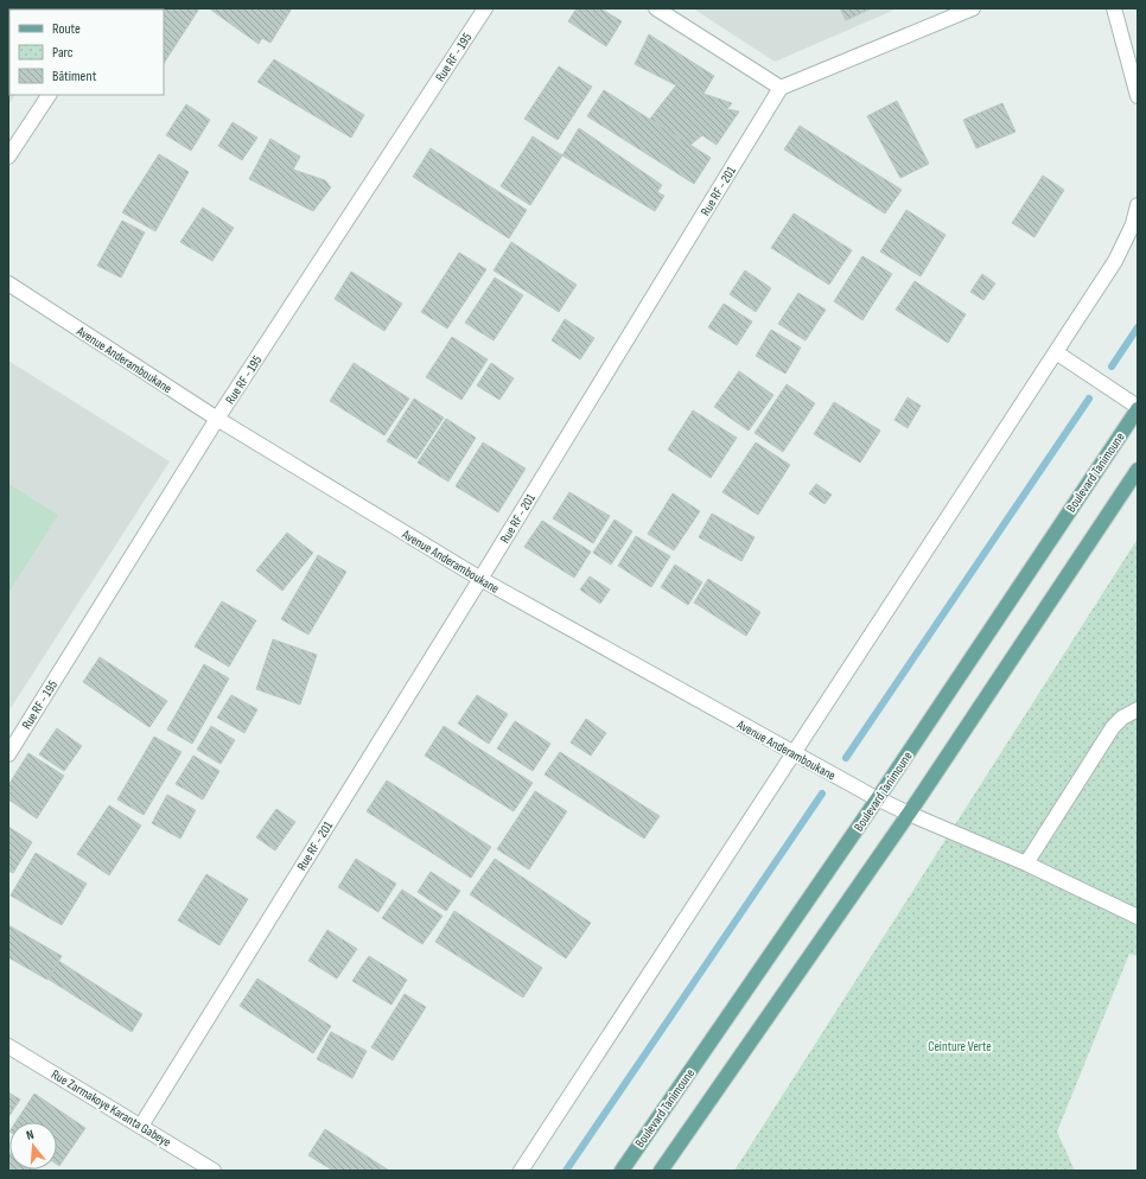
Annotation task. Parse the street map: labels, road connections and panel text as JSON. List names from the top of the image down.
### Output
{
  "streets": {
    "main road": ["Boulevard Tanimoune"],
    "street": [
      "Rue RF - 195",
      "Rue RF - 201",
      "Avenue Anderamboukane",
      "Rue Zarmakoye Karanta Gabeye"
    ]
  },
  "crossings": [
    ["Rue RF - 195", "Avenue Anderamboukane"],
    ["Rue RF - 201", "Avenue Anderamboukane"],
    ["Rue RF - 201", "Rue Zarmakoye Karanta Gabeye"],
    ["Avenue Anderamboukane", "Boulevard Tanimoune"]
  ],
  "parks": ["Ceinture Verte"],
  "legend": ["Route", "Parc", "Bâtiment"],
  "north": "top"
}
